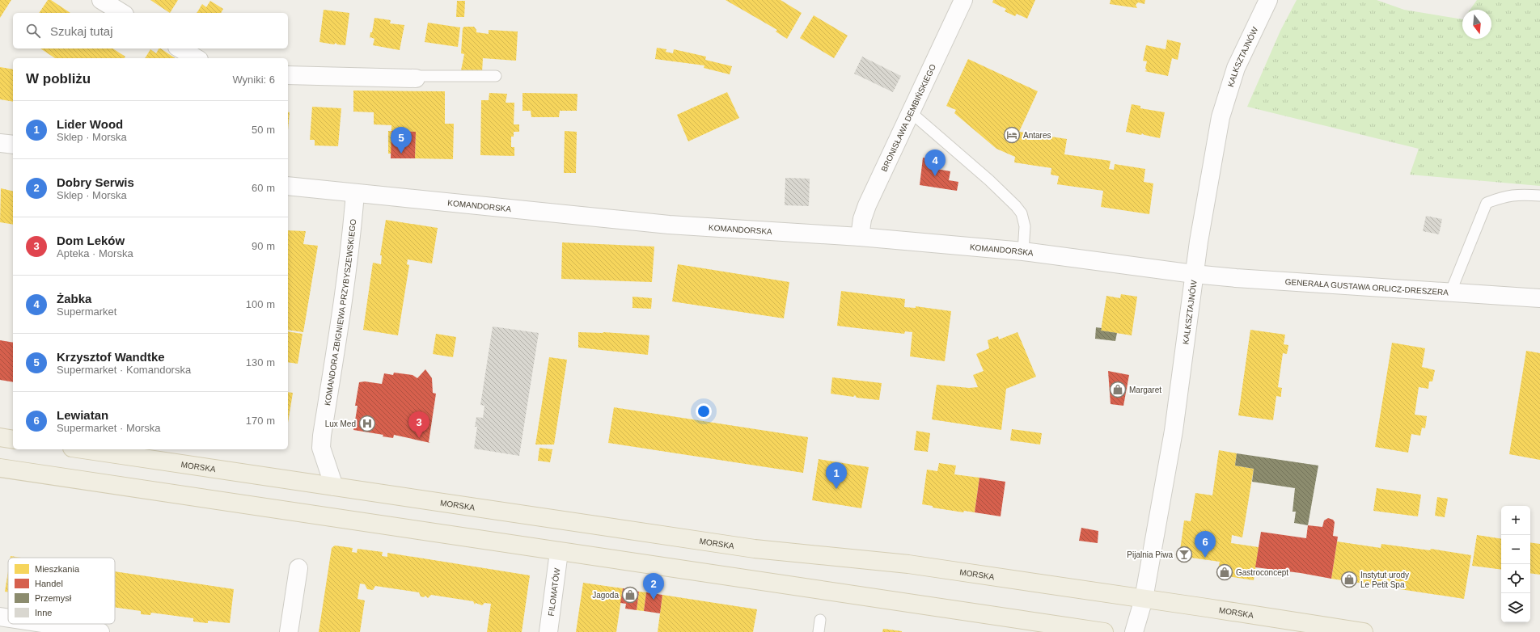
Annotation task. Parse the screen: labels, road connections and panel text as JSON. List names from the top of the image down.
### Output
{
  "streets": {
    "main road": ["MORSKA"],
    "street": [
      "KALKSZTAJNÓW",
      "BRONISŁAWA DEMBIŃSKIEGO",
      "KOMANDORSKA",
      "GENERAŁA GUSTAWA ORLICZ-DRESZERA",
      "KOMANDORA ZBIGNIEWA PRZYBYSZEWSKIEGO",
      "FILOMATÓW"
    ]
  },
  "crossings": [
    ["KALKSZTAJNÓW", "KOMANDORSKA"],
    ["KALKSZTAJNÓW", "GENERAŁA GUSTAWA ORLICZ-DRESZERA"],
    ["KALKSZTAJNÓW", "MORSKA"],
    ["BRONISŁAWA DEMBIŃSKIEGO", "KOMANDORSKA"],
    ["KOMANDORSKA", "GENERAŁA GUSTAWA ORLICZ-DRESZERA"],
    ["KOMANDORSKA", "KOMANDORA ZBIGNIEWA PRZYBYSZEWSKIEGO"],
    ["KOMANDORA ZBIGNIEWA PRZYBYSZEWSKIEGO", "MORSKA"]
  ],
  "places": {
    "hotel": ["Antares"],
    "shop": [
      "Margaret",
      "Gastroconcept",
      "Instytut urody Le Petit Spa",
      "Jagoda"
    ],
    "hospital": ["Lux Med"],
    "bar": ["Pijalnia Piwa"]
  },
  "legend": [
    "Mieszkania",
    "Handel",
    "Przemysł",
    "Inne"
  ],
  "north": "bottom",
  "page": {
    "search": "Szukaj tutaj",
    "heading": ["W pobliżu", "Wyniki: 6"],
    "list": [
      {
        "mark": "1",
        "name": "Lider Wood",
        "note": "Sklep · Morska",
        "value": "50 m"
      },
      {
        "mark": "2",
        "name": "Dobry Serwis",
        "note": "Sklep · Morska",
        "value": "60 m"
      },
      {
        "mark": "3",
        "name": "Dom Leków",
        "note": "Apteka · Morska",
        "value": "90 m"
      },
      {
        "mark": "4",
        "name": "Żabka",
        "note": "Supermarket",
        "value": "100 m"
      },
      {
        "mark": "5",
        "name": "Krzysztof Wandtke",
        "note": "Supermarket · Komandorska",
        "value": "130 m"
      },
      {
        "mark": "6",
        "name": "Lewiatan",
        "note": "Supermarket · Morska",
        "value": "170 m"
      }
    ],
    "pins": [
      "5",
      "4",
      "3",
      "1",
      "6",
      "2"
    ],
    "map_buttons": ["+", "−"]
  }
}
